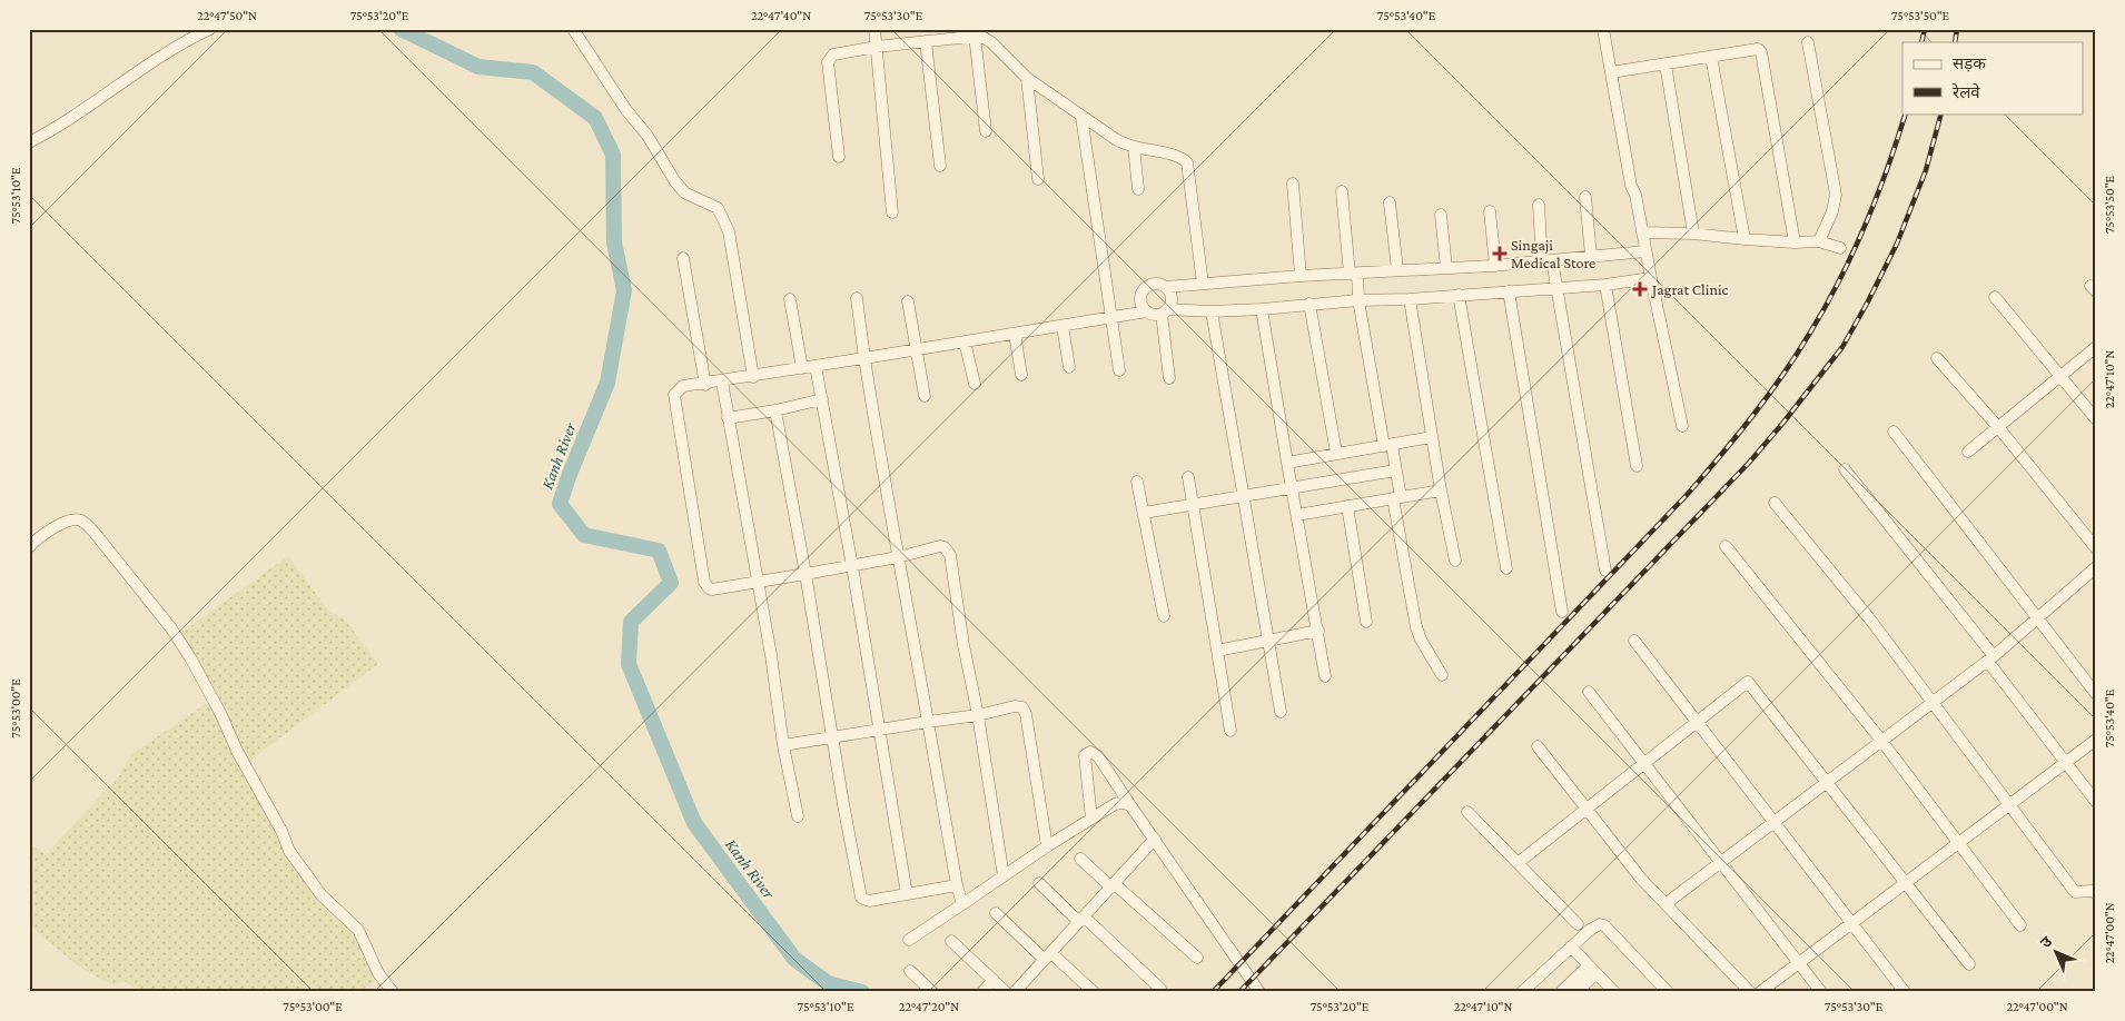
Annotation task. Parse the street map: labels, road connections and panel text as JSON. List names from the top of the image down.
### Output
{
  "water": ["Kanh River"],
  "places": {
    "health": ["Singaji Medical Store", "Jagrat Clinic"]
  },
  "legend": ["सड़क", "रेलवे"],
  "north": "top left",
  "coordinates": [
    "22°47'50\"N",
    "75°53'20\"E",
    "22°47'40\"N",
    "75°53'30\"E",
    "75°53'40\"E",
    "75°53'50\"E",
    "75°53'10\"E",
    "22°47'10\"N",
    "75°53'00\"E",
    "22°47'00\"N",
    "22°47'20\"N"
  ]
}
